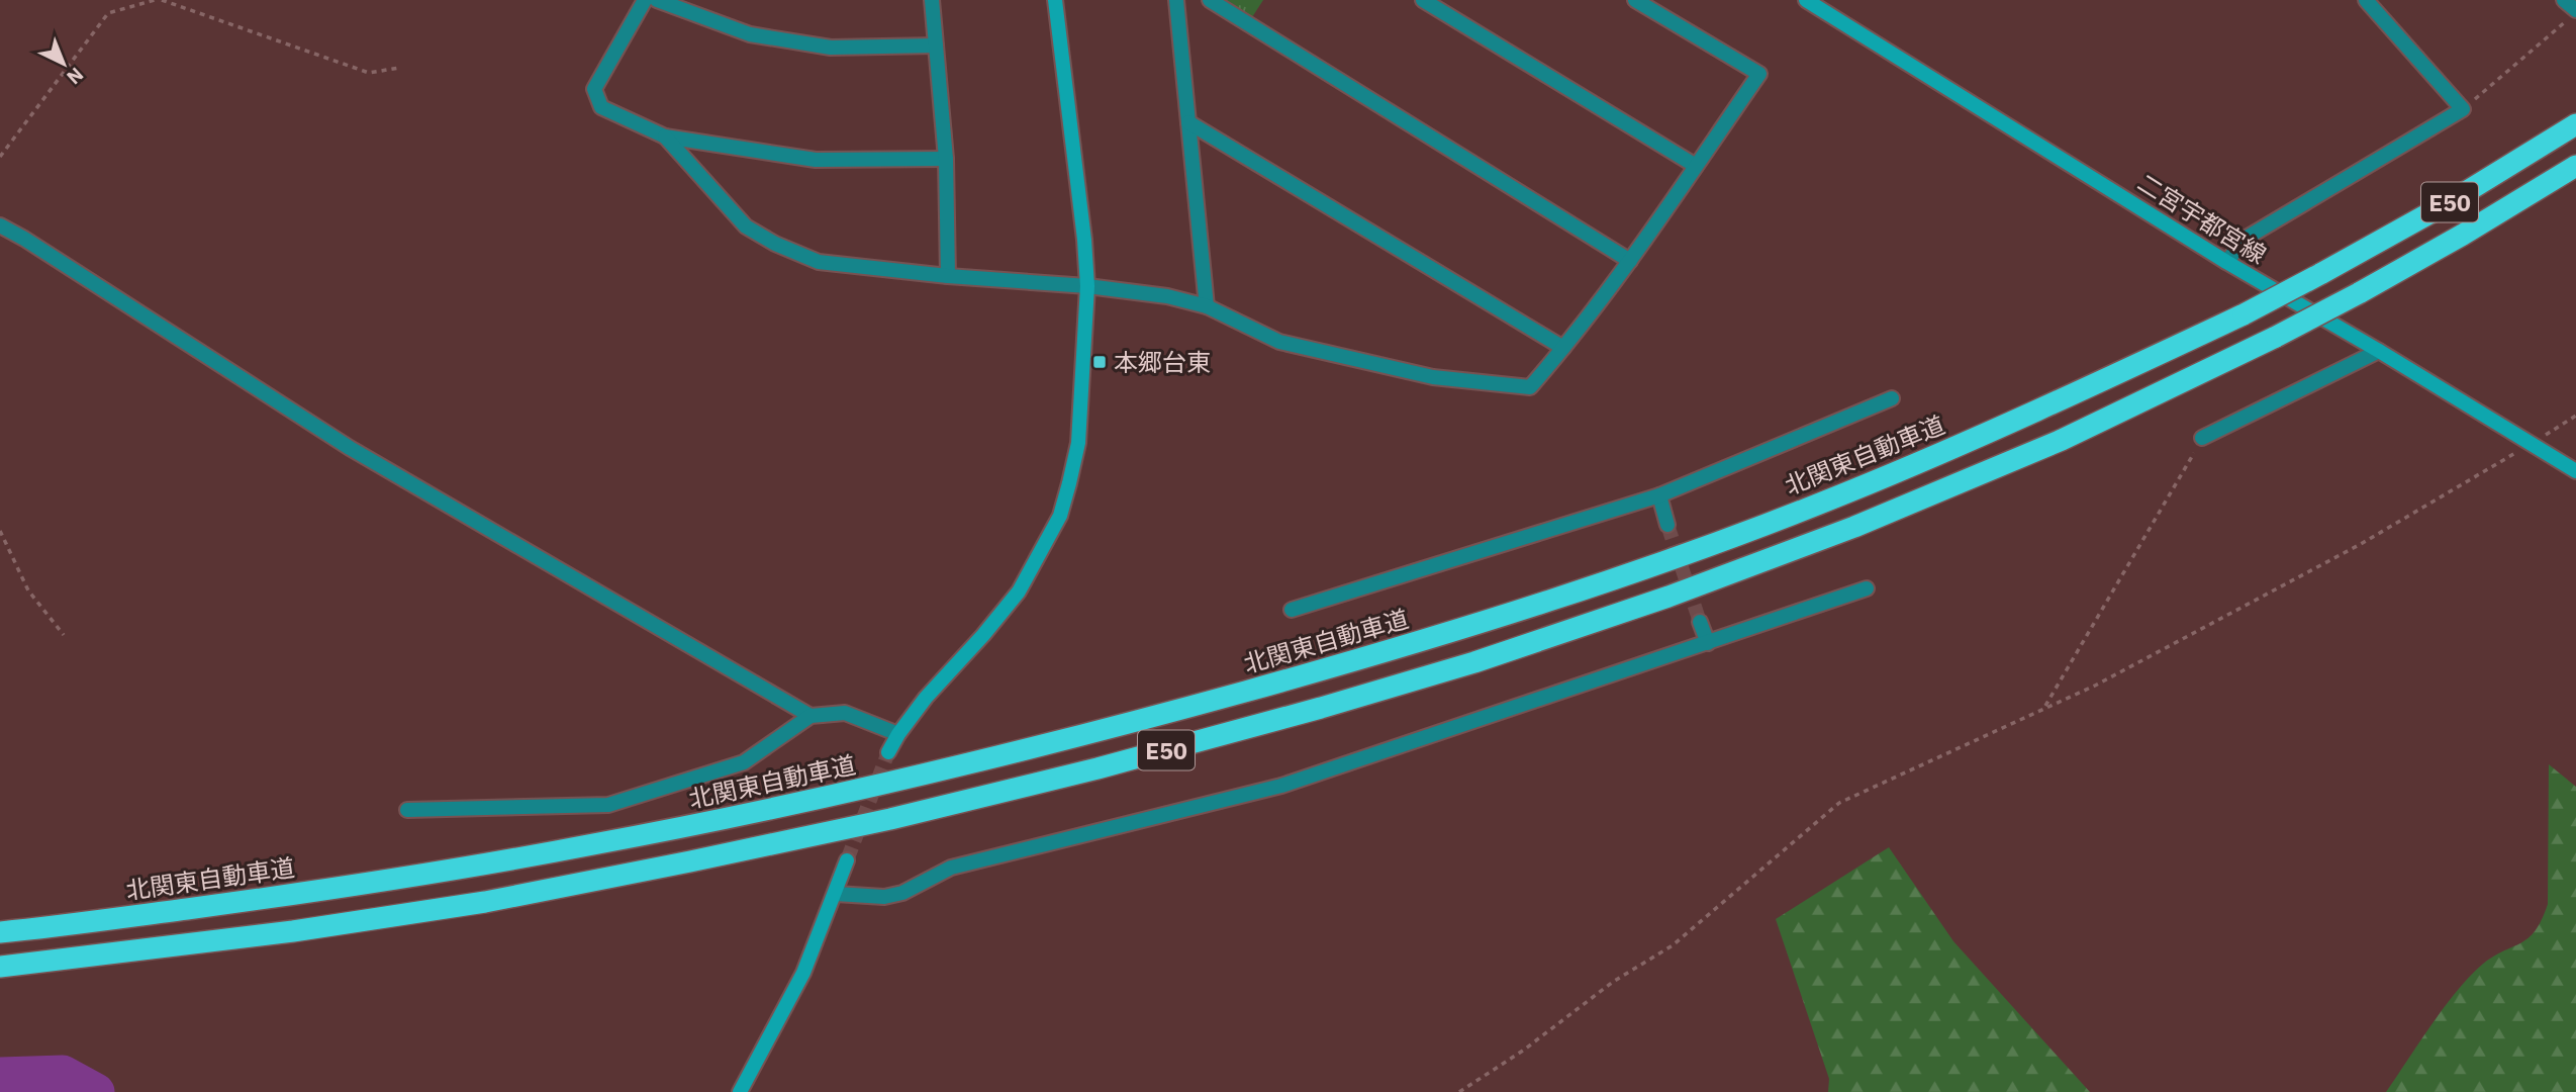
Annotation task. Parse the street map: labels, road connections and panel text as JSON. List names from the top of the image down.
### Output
{
  "streets": {
    "highway": ["E50", "北関東自動車道"],
    "street": ["二宮宇都宮線"]
  },
  "places": {
    "transit": ["本郷台東"]
  },
  "north": "bottom right"
}
